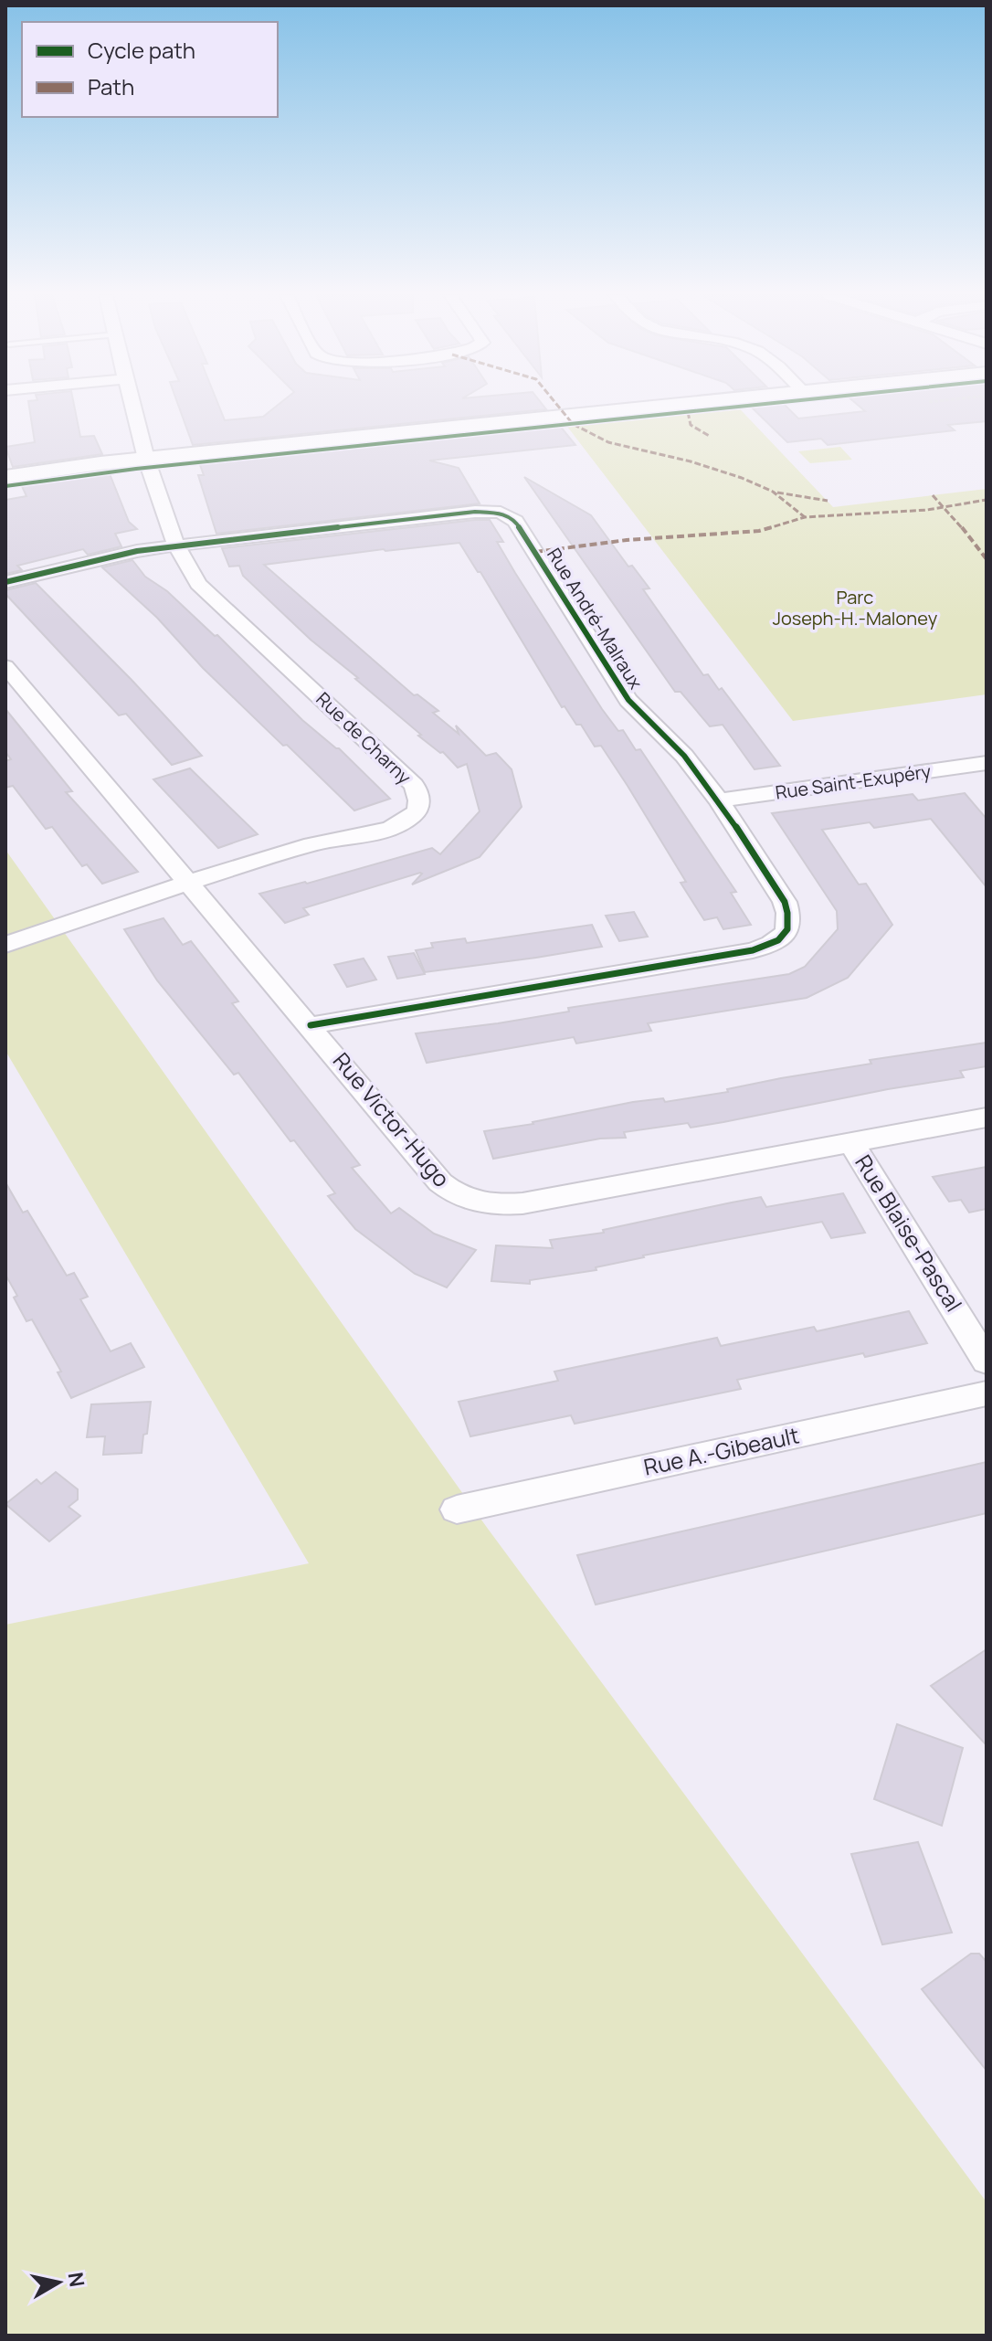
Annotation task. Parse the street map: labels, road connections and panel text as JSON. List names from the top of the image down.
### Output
{
  "streets": {
    "street": [
      "Rue André-Malraux",
      "Rue de Charny",
      "Rue Saint-Exupéry",
      "Rue Victor-Hugo",
      "Rue Blaise-Pascal",
      "Rue A.-Gibeault"
    ]
  },
  "crossings": [
    ["Rue André-Malraux", "Rue de Charny"],
    ["Rue André-Malraux", "Rue Saint-Exupéry"],
    ["Rue André-Malraux", "Rue Victor-Hugo"],
    ["Rue de Charny", "Rue Victor-Hugo"],
    ["Rue Victor-Hugo", "Rue Blaise-Pascal"]
  ],
  "parks": ["Parc Joseph-H.-Maloney"],
  "legend": ["Cycle path", "Path"],
  "north": "right"
}
